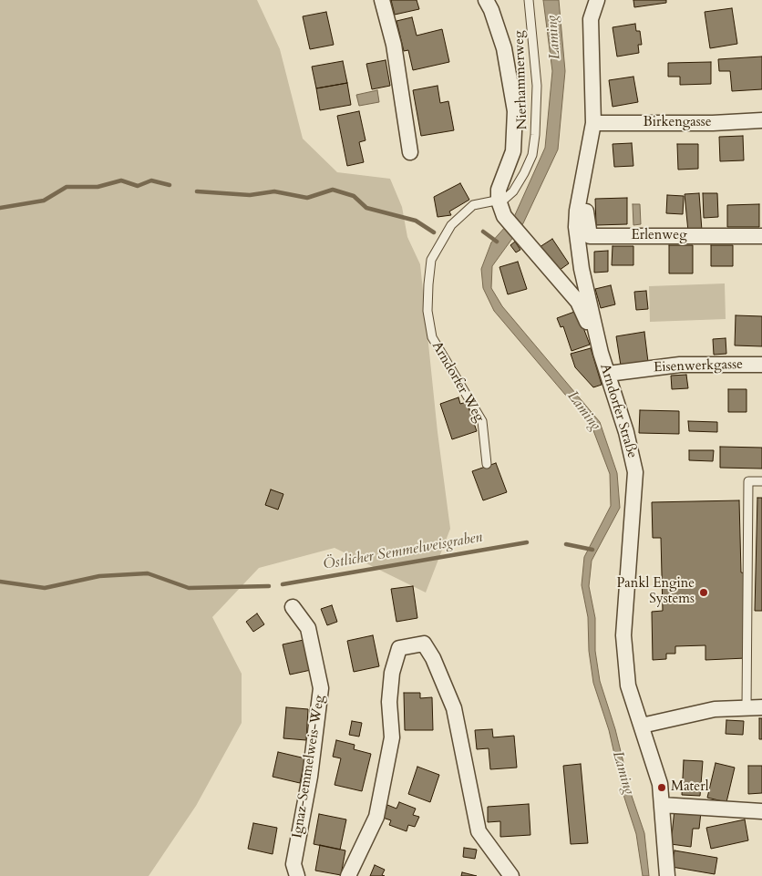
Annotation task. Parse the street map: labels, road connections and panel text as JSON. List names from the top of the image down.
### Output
{
  "streets": {
    "street": [
      "Birkengasse",
      "Erlenweg",
      "Eisenwerkgasse",
      "Arndorfer Straße",
      "Ignaz-Semmelweis-Weg"
    ],
    "lane": ["Nierhammerweg", "Arndorfer Weg"]
  },
  "crossings": [
    ["Nierhammerweg", "Arndorfer Weg"],
    ["Birkengasse", "Arndorfer Straße"],
    ["Erlenweg", "Arndorfer Straße"],
    ["Eisenwerkgasse", "Arndorfer Straße"]
  ],
  "water": ["Laming", "Östlicher Semmelweisgraben"],
  "places": ["Pankl Engine Systems", "Materl"]
}
